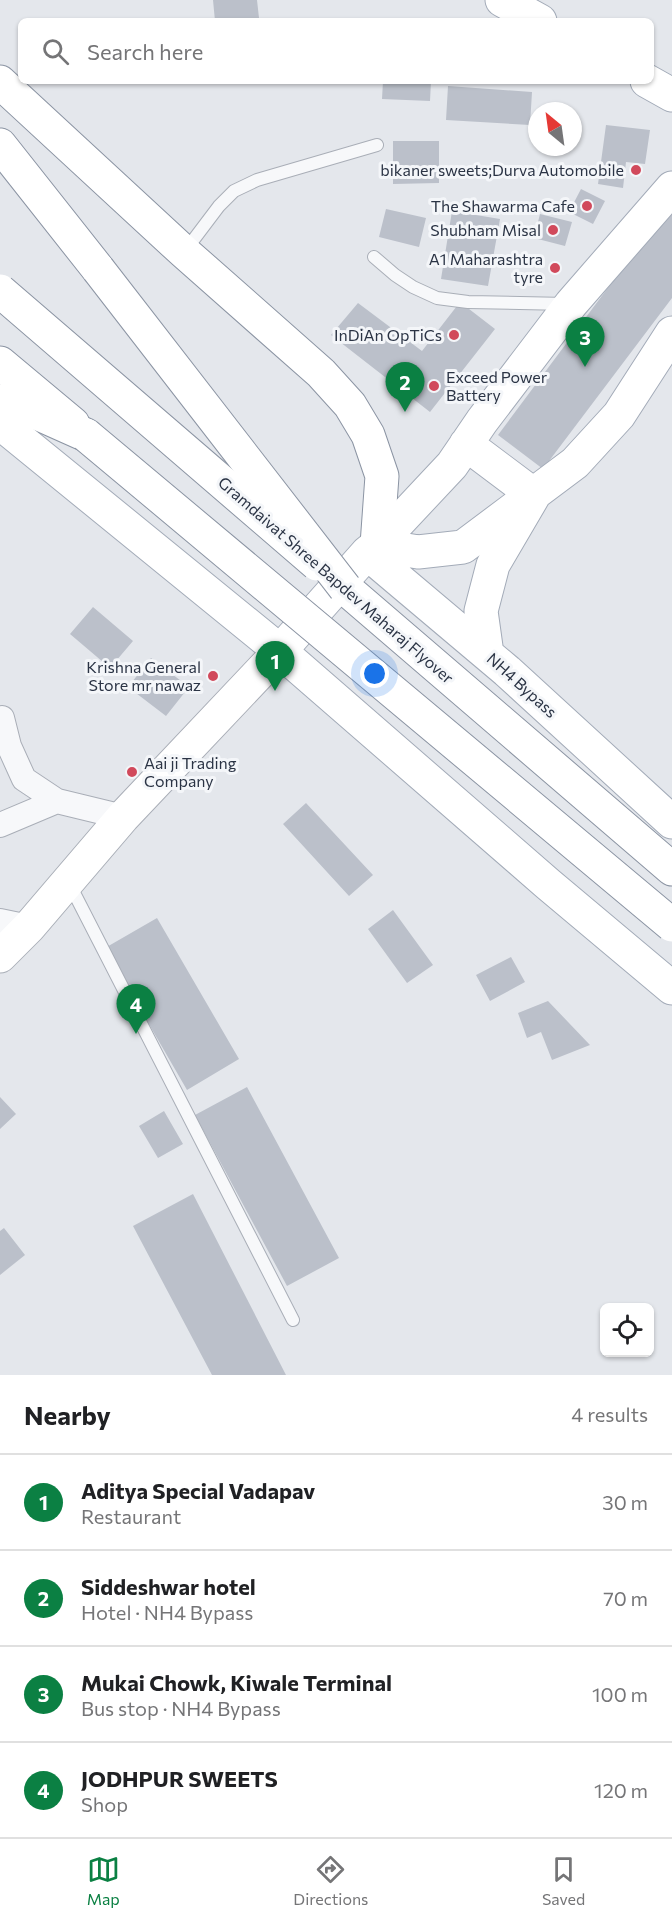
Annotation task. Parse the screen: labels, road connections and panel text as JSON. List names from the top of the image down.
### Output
{
  "streets": {
    "main road": ["Gramdaivat Shree Bapdev Maharaj Flyover", "NH4 Bypass"]
  },
  "places": [
    "bikaner sweets;Durva Automobile",
    "The Shawarma Cafe",
    "Shubham Misal",
    "A1 Maharashtra tyre",
    "InDiAn OpTiCs",
    "Exceed Power Battery",
    "Krishna General Store mr nawaz",
    "Aai ji Trading Company"
  ],
  "north": "top left",
  "page": {
    "search": "Search here",
    "pins": [
      "3",
      "2",
      "1",
      "4"
    ],
    "heading": ["Nearby", "4 results"],
    "list": [
      {
        "mark": "1",
        "name": "Aditya Special Vadapav",
        "note": "Restaurant",
        "value": "30 m"
      },
      {
        "mark": "2",
        "name": "Siddeshwar hotel",
        "note": "Hotel · NH4 Bypass",
        "value": "70 m"
      },
      {
        "mark": "3",
        "name": "Mukai Chowk, Kiwale Terminal",
        "note": "Bus stop · NH4 Bypass",
        "value": "100 m"
      },
      {
        "mark": "4",
        "name": "JODHPUR SWEETS",
        "note": "Shop",
        "value": "120 m"
      }
    ],
    "nav": ["Map", "Directions", "Saved"]
  }
}
